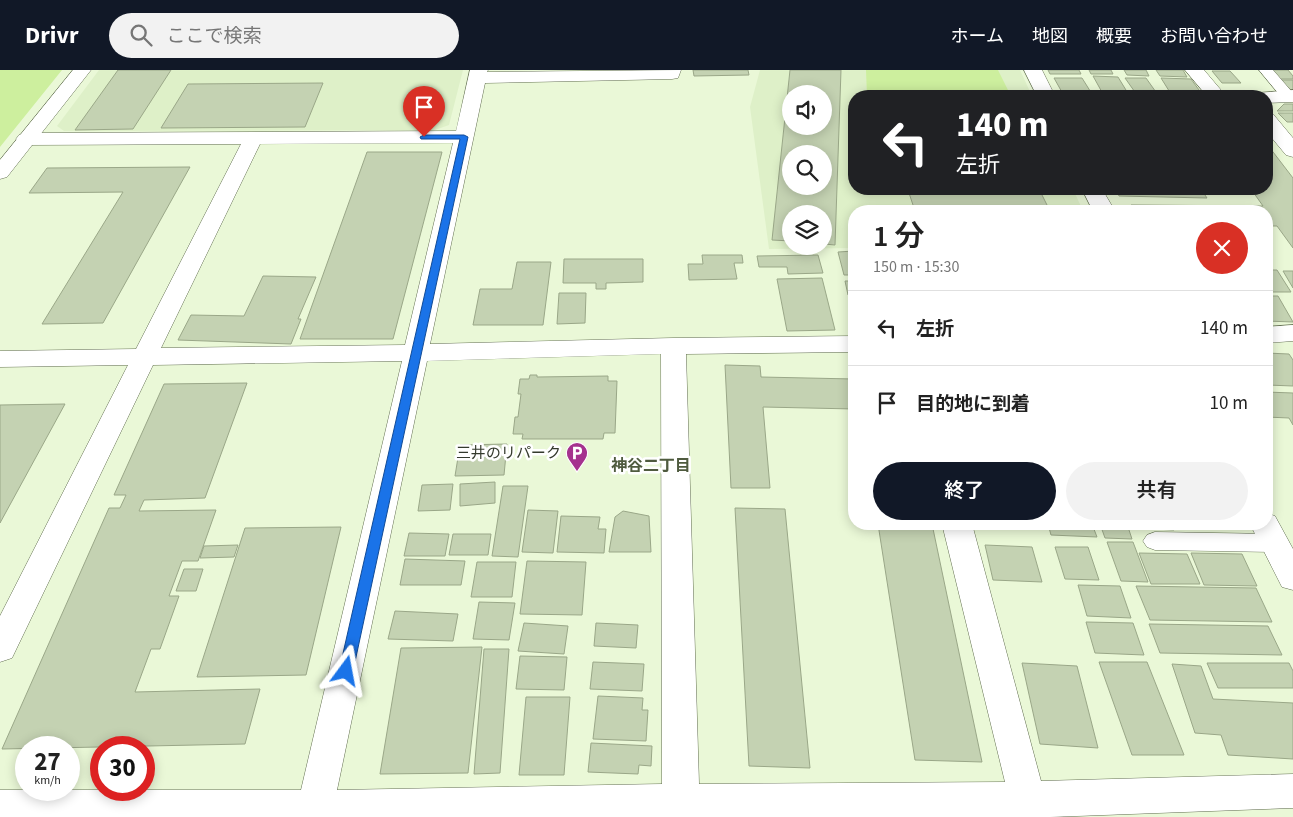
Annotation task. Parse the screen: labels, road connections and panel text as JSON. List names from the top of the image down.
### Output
{
  "districts": ["神谷二丁目"],
  "places": {
    "parking": ["三井のリパーク"]
  },
  "page": {
    "header": "Drivr",
    "search": "ここで検索",
    "nav": [
      "ホーム",
      "地図",
      "概要",
      "お問い合わせ"
    ],
    "turn": ["140 m", "左折"],
    "heading": ["1 分", "150 m · 15:30"],
    "list": [
      {
        "name": "左折",
        "value": "140 m"
      },
      {
        "name": "目的地に到着",
        "value": "10 m"
      }
    ],
    "buttons": ["終了", "共有"],
    "speed": "27 km/h",
    "limit": "30"
  }
}
